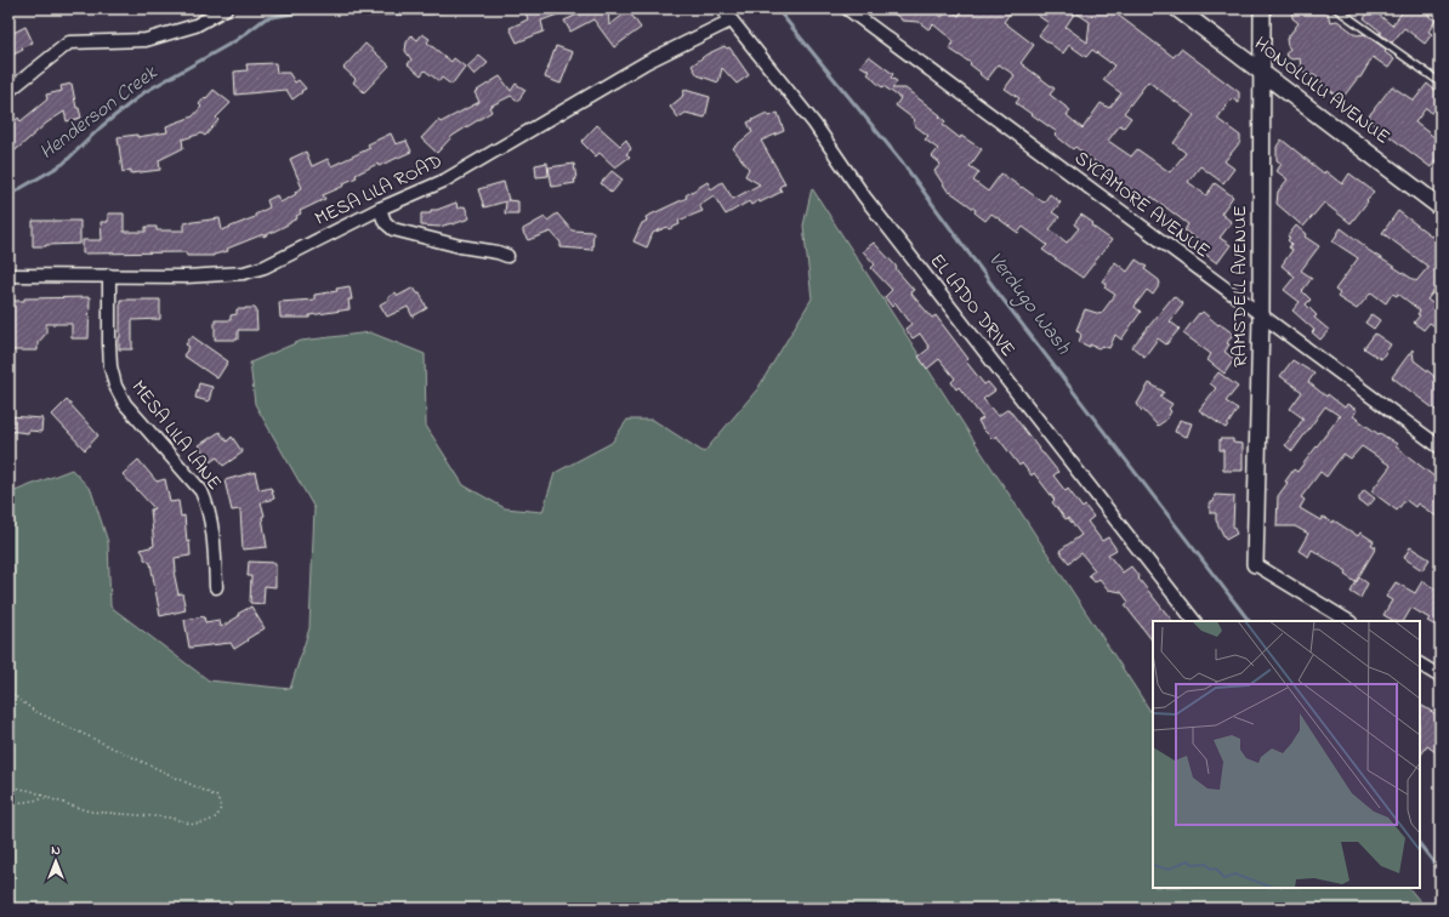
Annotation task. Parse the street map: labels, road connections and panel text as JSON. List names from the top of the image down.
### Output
{
  "streets": {
    "street": [
      "HONOLULU AVENUE",
      "MESA LILA ROAD",
      "SYCAMORE AVENUE",
      "RAMSDELL AVENUE",
      "EL LADO DRIVE",
      "MESA LILA LANE"
    ]
  },
  "crossings": [
    ["HONOLULU AVENUE", "RAMSDELL AVENUE"],
    ["MESA LILA ROAD", "EL LADO DRIVE"],
    ["MESA LILA ROAD", "MESA LILA LANE"],
    ["SYCAMORE AVENUE", "RAMSDELL AVENUE"]
  ],
  "water": ["Henderson Creek", "Verdugo Wash"],
  "north": "top"
}
